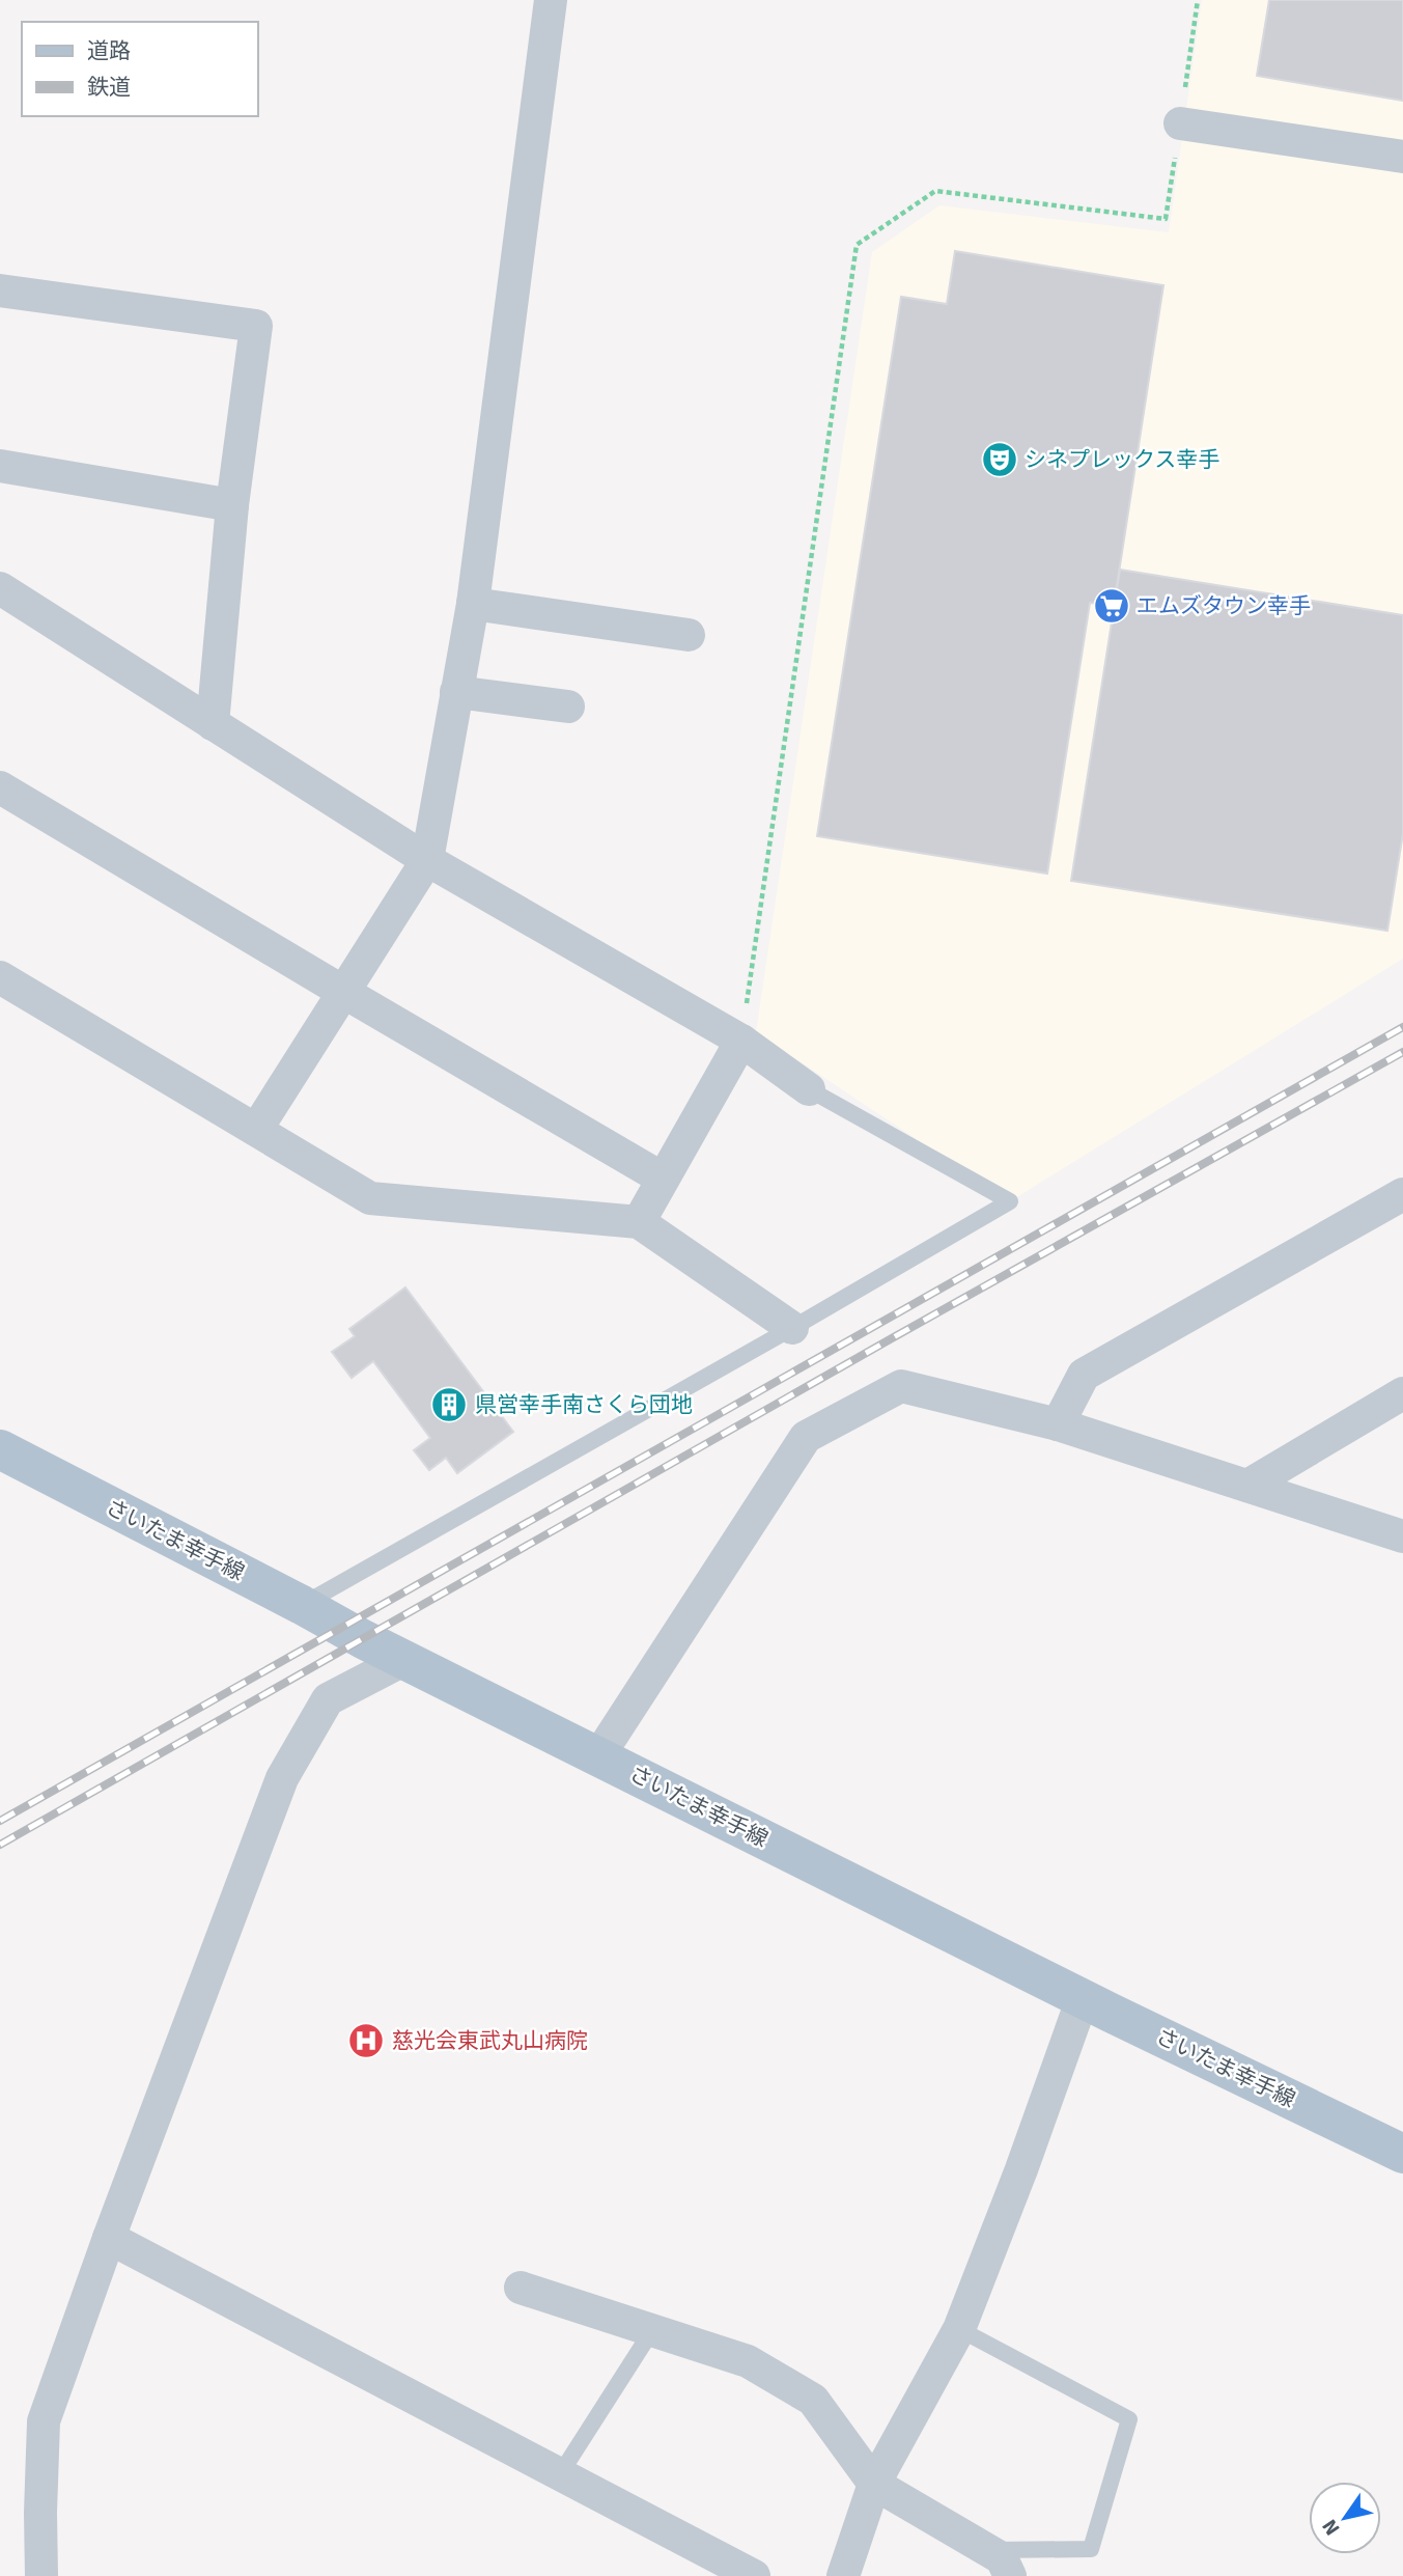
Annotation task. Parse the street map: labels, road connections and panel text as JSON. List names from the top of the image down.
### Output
{
  "streets": {
    "main road": ["さいたま幸手線"]
  },
  "places": {
    "theatre": ["シネプレックス幸手"],
    "supermarket": ["エムズタウン幸手"],
    "building": ["県営幸手南さくら団地"],
    "hospital": ["慈光会東武丸山病院"]
  },
  "legend": ["道路", "鉄道"],
  "north": "bottom left"
}
